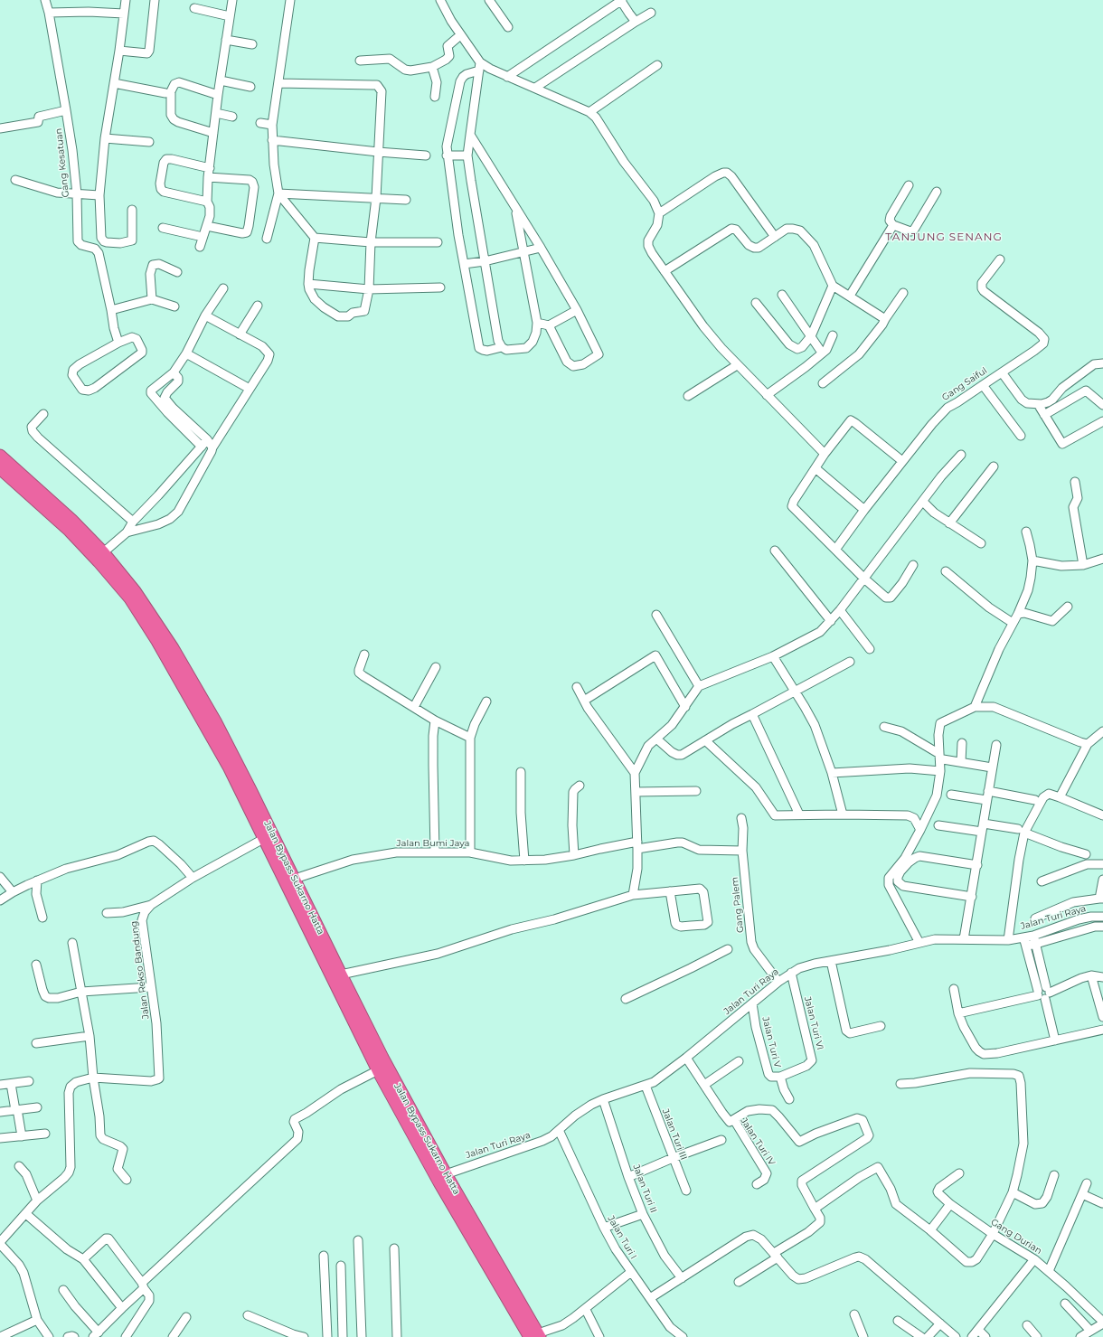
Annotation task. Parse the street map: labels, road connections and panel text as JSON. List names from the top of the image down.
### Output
{
  "streets": {
    "highway": ["Jalan Bypass Sukarno Hatta"],
    "street": [
      "Gang Kesatuan",
      "Gang Saiful",
      "Jalan Bumi Jaya",
      "Gang Palem",
      "Jalan Turi Raya",
      "Jalan Rekso Bandung",
      "Jalan Turi VI",
      "Jalan Turi V",
      "Jalan Turi III",
      "Jalan Turi IV",
      "Jalan Turi II",
      "Gang Durian",
      "Jalan Turi I"
    ]
  },
  "crossings": [
    ["Jalan Bumi Jaya", "Jalan Bypass Sukarno Hatta"],
    ["Jalan Bumi Jaya", "Gang Palem"],
    ["Jalan Bypass Sukarno Hatta", "Jalan Turi Raya"],
    ["Jalan Bypass Sukarno Hatta", "Jalan Rekso Bandung"],
    ["Jalan Bypass Sukarno Hatta", "Jalan Turi I"],
    ["Gang Palem", "Jalan Turi Raya"],
    ["Jalan Turi Raya", "Jalan Turi VI"],
    ["Jalan Turi Raya", "Jalan Turi V"],
    ["Jalan Turi Raya", "Jalan Turi III"],
    ["Jalan Turi Raya", "Jalan Turi IV"],
    ["Jalan Turi Raya", "Jalan Turi II"],
    ["Jalan Turi Raya", "Jalan Turi I"],
    ["Jalan Turi VI", "Jalan Turi V"]
  ],
  "districts": ["TANJUNG SENANG"]
}
